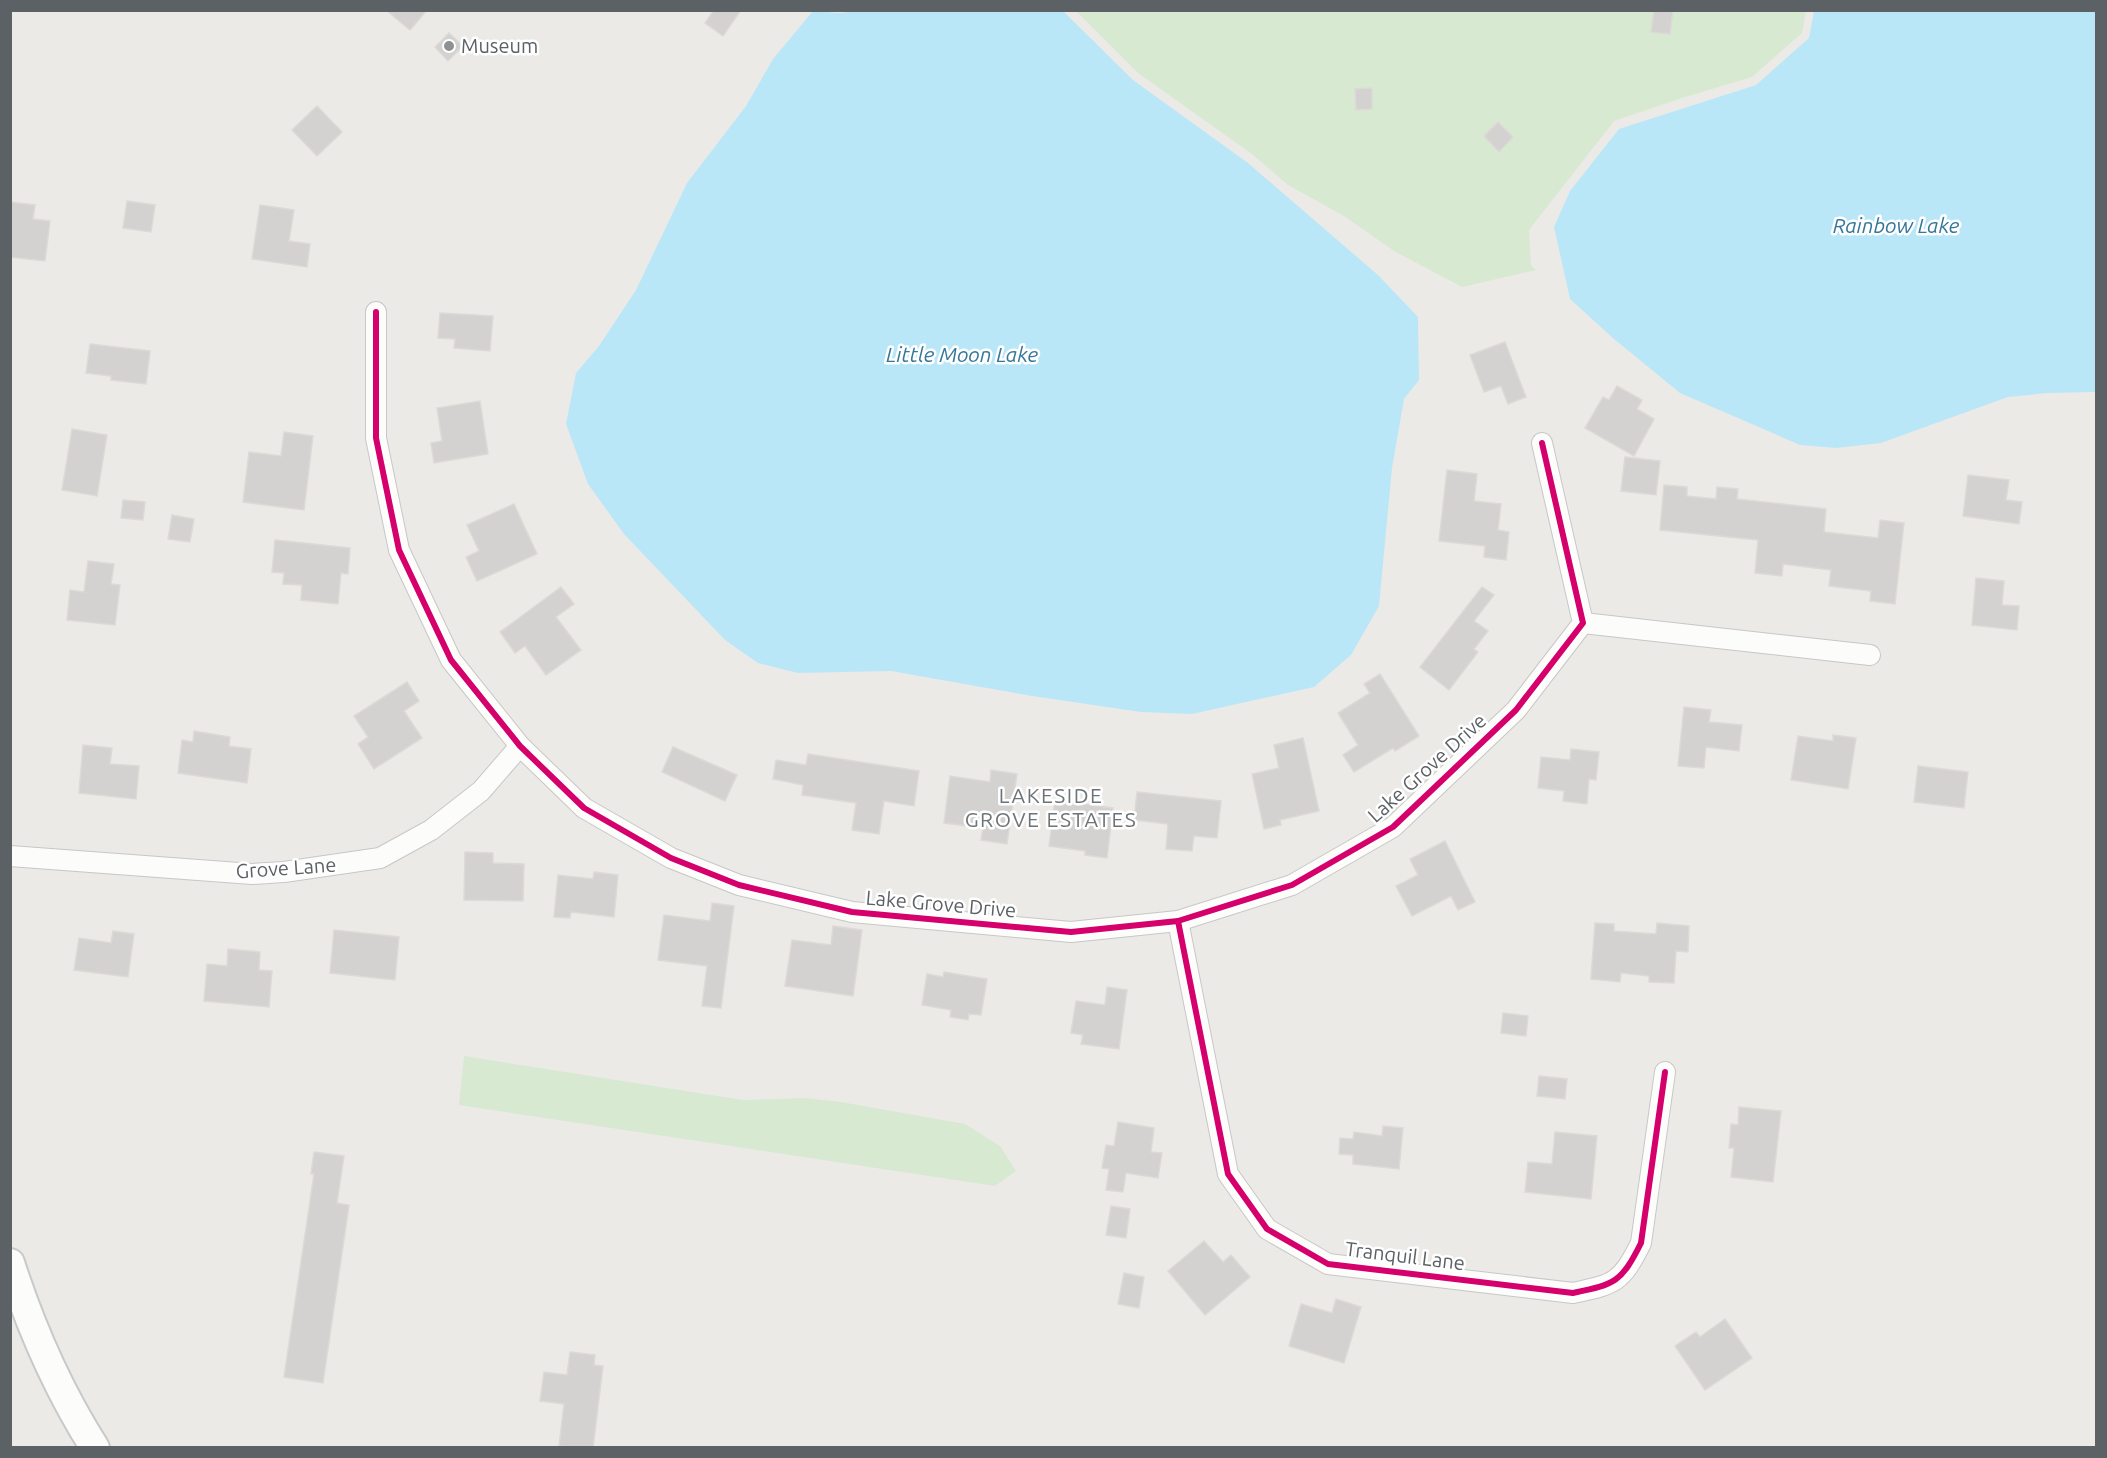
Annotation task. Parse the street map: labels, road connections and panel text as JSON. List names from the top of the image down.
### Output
{
  "streets": {
    "street": ["Lake Grove Drive", "Grove Lane", "Tranquil Lane"]
  },
  "crossings": [
    ["Lake Grove Drive", "Grove Lane"],
    ["Lake Grove Drive", "Tranquil Lane"]
  ],
  "districts": ["LAKESIDE GROVE ESTATES"],
  "water": ["Rainbow Lake", "Little Moon Lake"],
  "places": ["Museum"]
}
